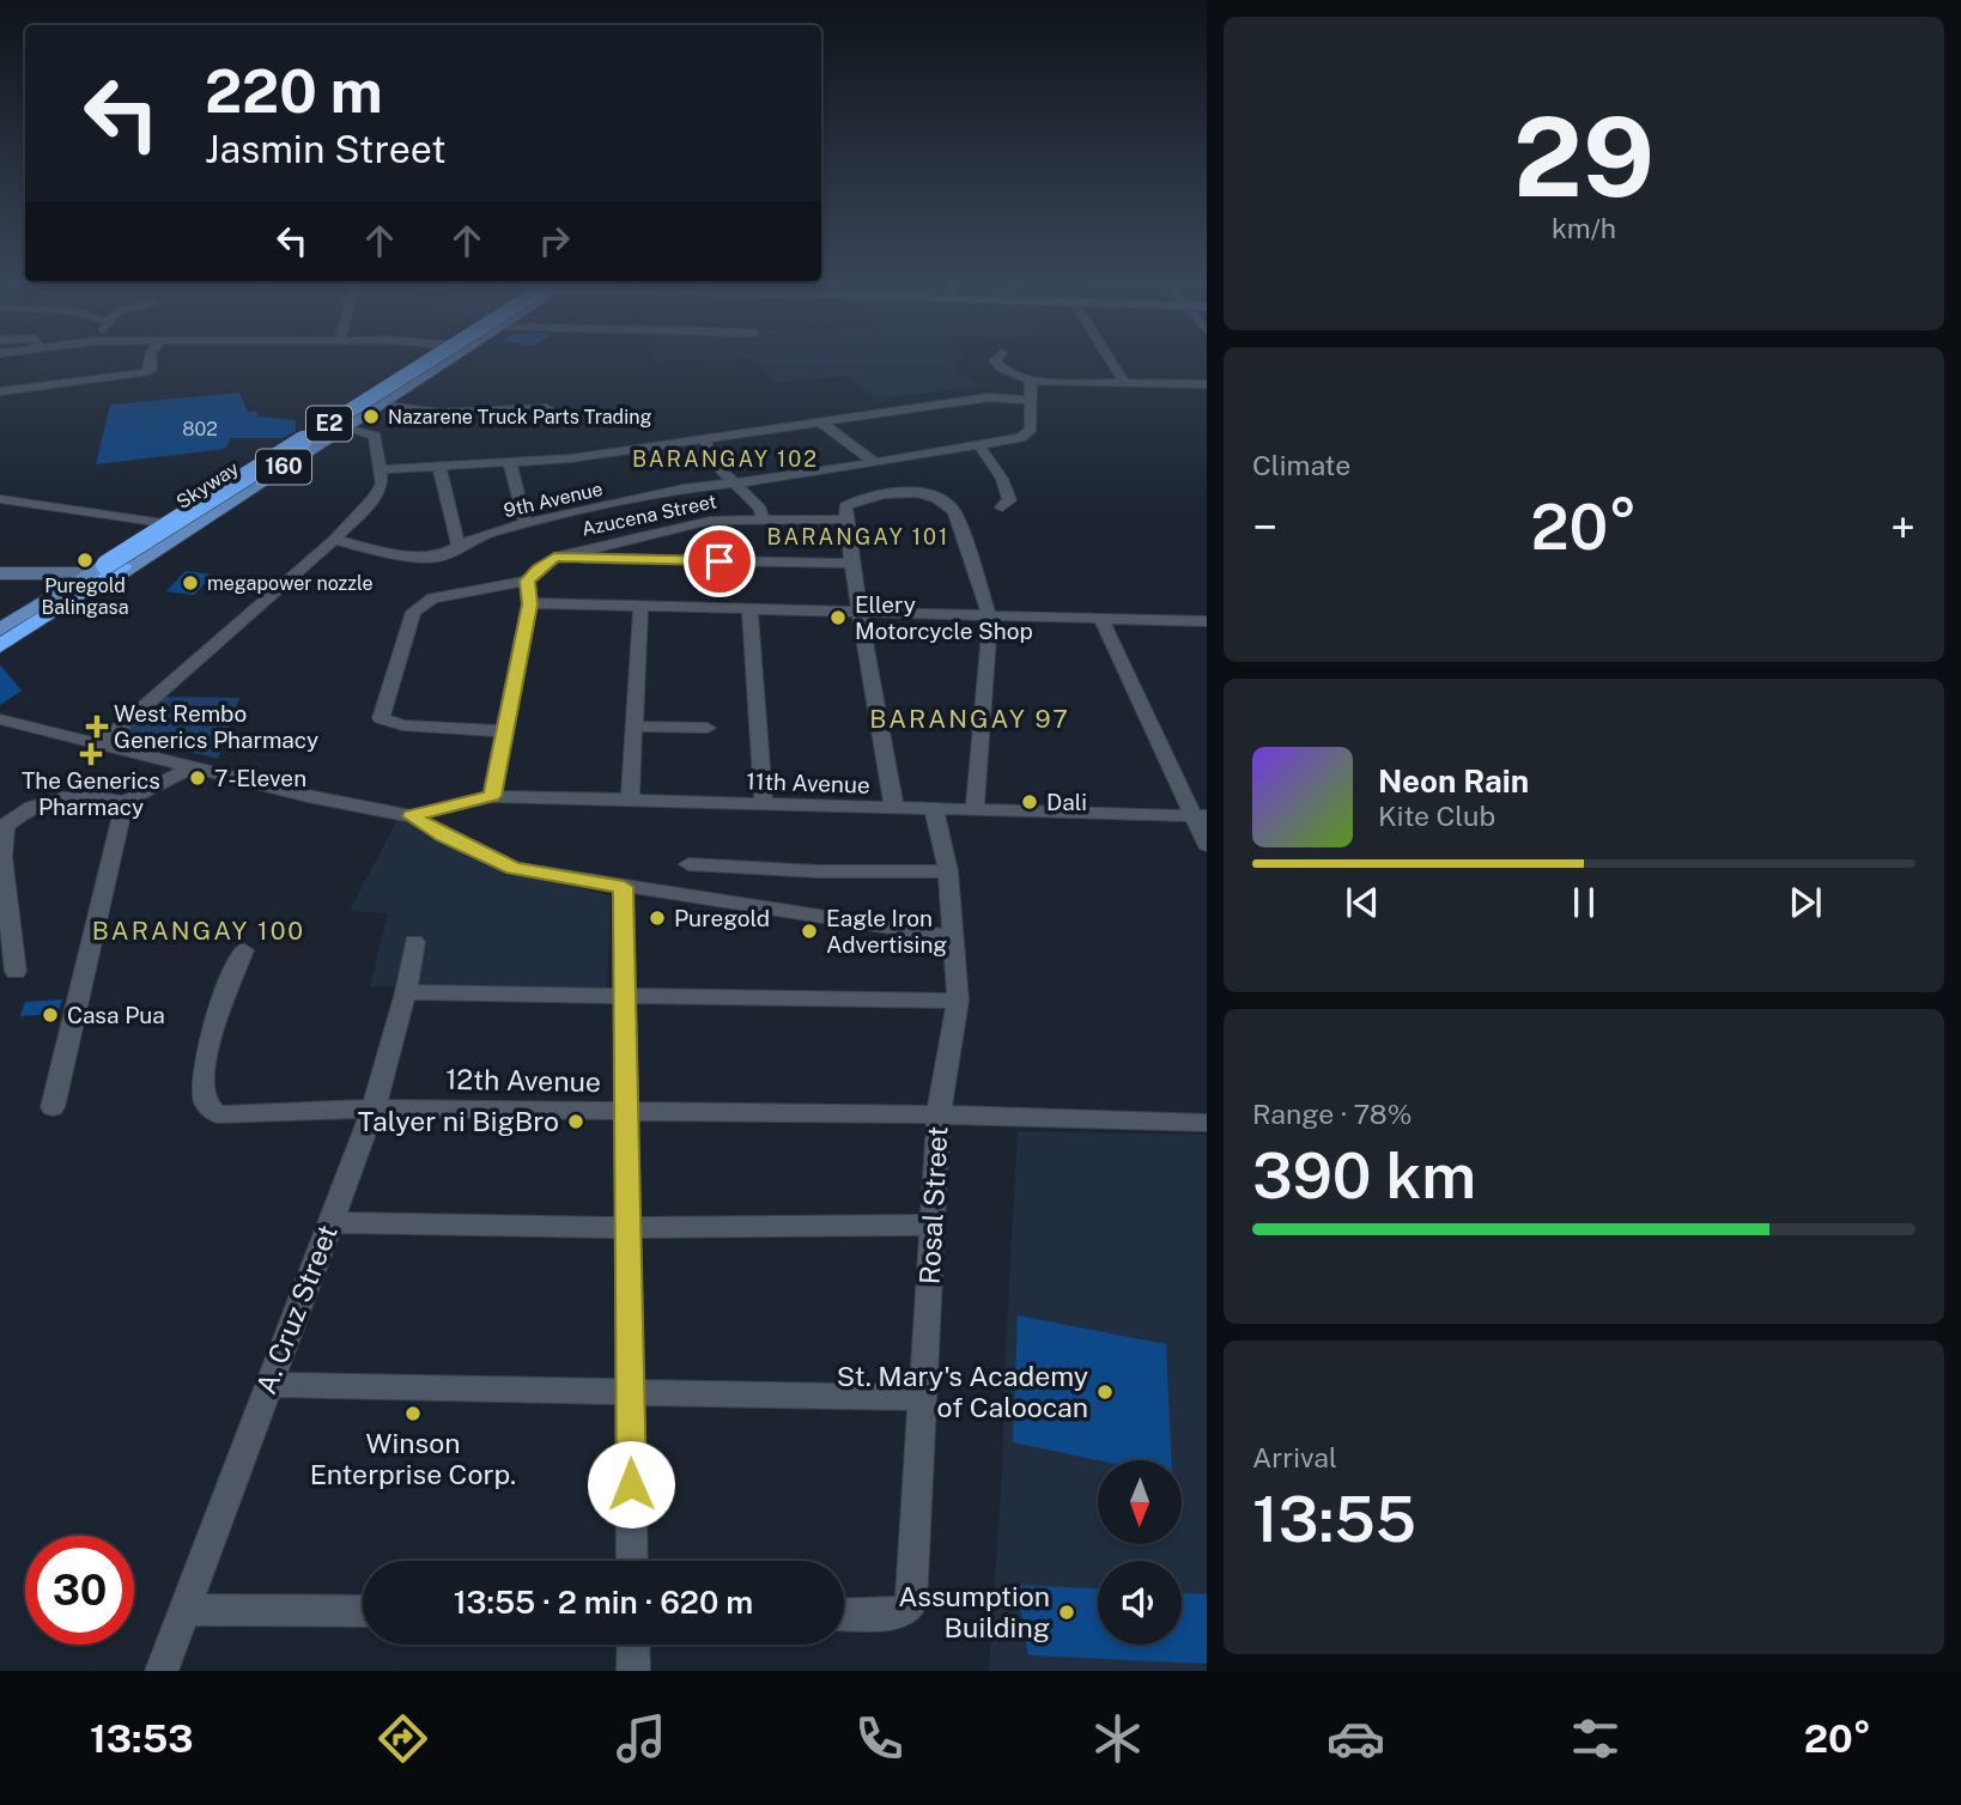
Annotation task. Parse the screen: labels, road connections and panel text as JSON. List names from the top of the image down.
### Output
{
  "streets": {
    "highway": ["E2", "Skyway"],
    "main road": ["160"],
    "street": [
      "9th Avenue",
      "Azucena Street",
      "11th Avenue",
      "12th Avenue",
      "Rosal Street",
      "A. Cruz Street"
    ]
  },
  "crossings": [
    ["160", "Skyway"],
    ["11th Avenue", "Rosal Street"],
    ["12th Avenue", "Rosal Street"],
    ["12th Avenue", "A. Cruz Street"]
  ],
  "districts": [
    "BARANGAY 102",
    "BARANGAY 101",
    "BARANGAY 97",
    "BARANGAY 100"
  ],
  "places": {
    "other": [
      "Nazarene Truck Parts Trading",
      "Puregold Balingasa",
      "megapower nozzle",
      "Ellery Motorcycle Shop",
      "7-Eleven",
      "Dali",
      "Puregold",
      "Eagle Iron Advertising",
      "Casa Pua",
      "Talyer ni BigBro",
      "St. Mary's Academy of Caloocan",
      "Winson Enterprise Corp.",
      "Assumption Building"
    ],
    "health": ["West Rembo Generics Pharmacy", "The Generics Pharmacy"]
  },
  "house_numbers": ["802"],
  "north": "bottom",
  "page": {
    "tile": [
      ["29", "km/h"],
      "Climate",
      ["Range · 78%", "390 km"],
      ["Arrival", "13:55"]
    ],
    "turn": ["220 m", "Jasmin Street"],
    "heat": ["−", "20°", "+"],
    "song": ["Neon Rain", "Kite Club"],
    "limit": "30",
    "trip": "13:55 · 2 min · 620 m",
    "tabs": ["13:53", "20°"]
  }
}
